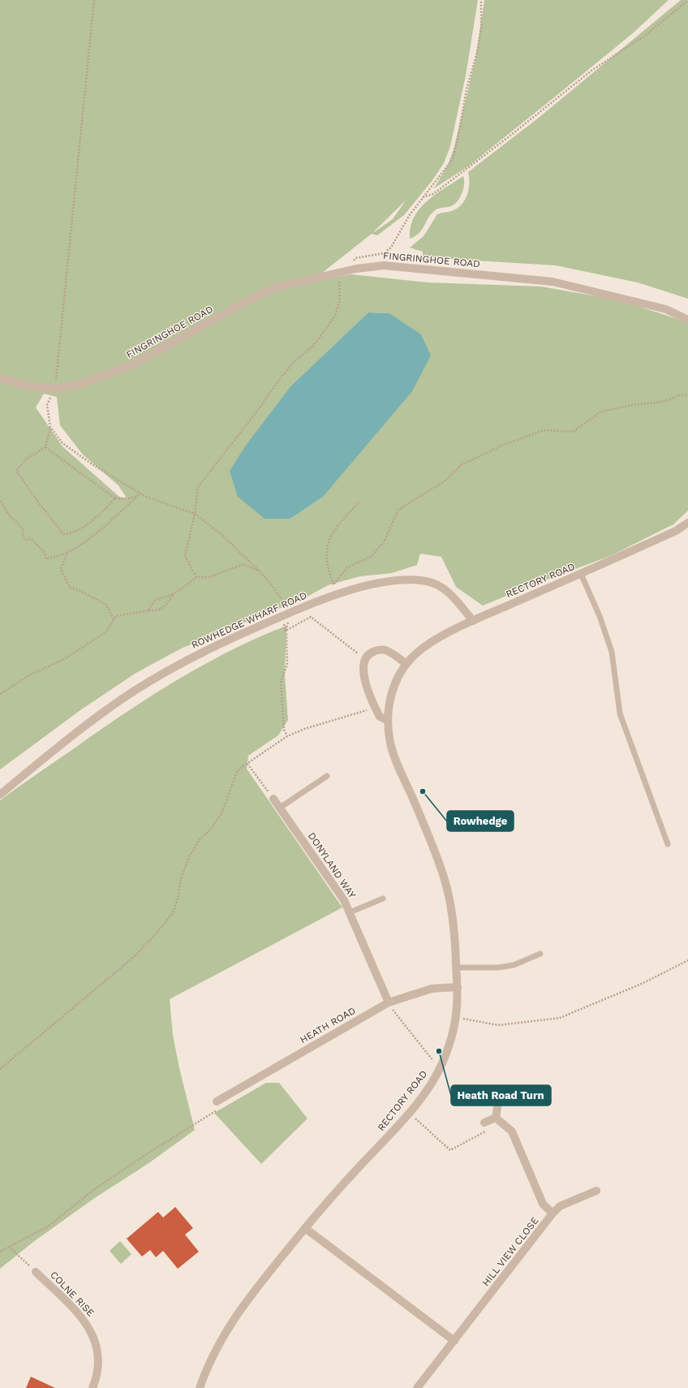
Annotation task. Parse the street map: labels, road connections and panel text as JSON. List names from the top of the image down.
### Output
{
  "streets": {
    "street": [
      "FINGRINGHOE ROAD",
      "RECTORY ROAD",
      "ROWHEDGE WHARF ROAD",
      "DONYLAND WAY",
      "HEATH ROAD",
      "HILL VIEW CLOSE",
      "COLNE RISE"
    ]
  },
  "crossings": [
    ["RECTORY ROAD", "ROWHEDGE WHARF ROAD"],
    ["RECTORY ROAD", "HEATH ROAD"],
    ["DONYLAND WAY", "HEATH ROAD"]
  ],
  "places": ["Rowhedge", "Heath Road Turn"]
}
